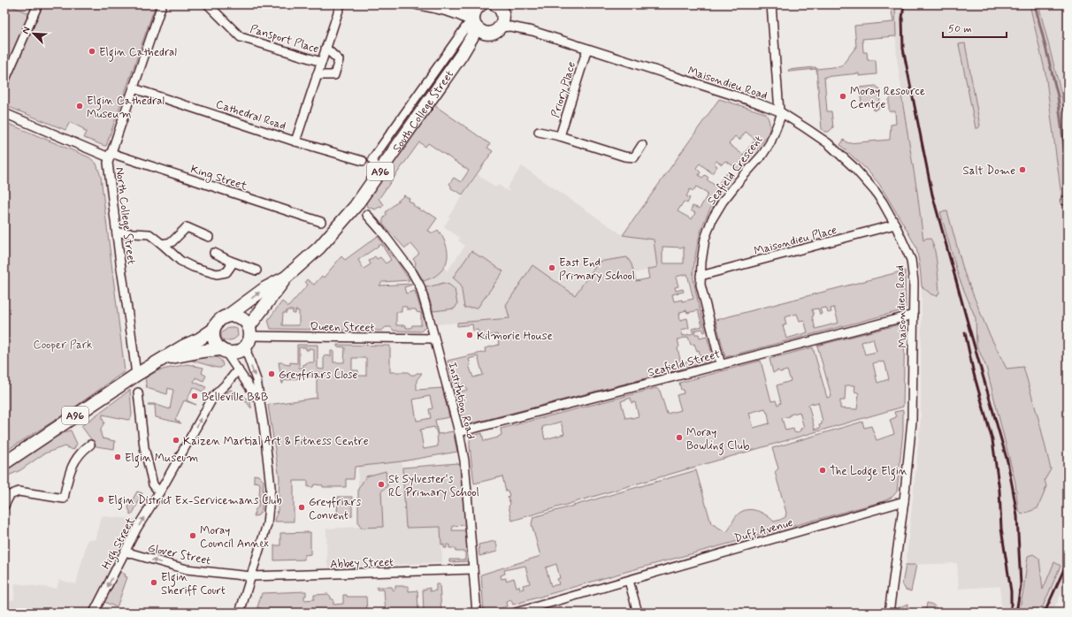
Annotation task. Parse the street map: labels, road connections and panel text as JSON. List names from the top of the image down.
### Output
{
  "streets": {
    "highway": ["South College Street", "A96"],
    "street": [
      "Pansport Place",
      "Maisondieu Road",
      "Priory Place",
      "Cathedral Road",
      "Seafield Crescent",
      "King Street",
      "North College Street",
      "Maisondieu Place",
      "Queen Street",
      "Seafield Street",
      "Institution Road",
      "Duff Avenue",
      "High Street",
      "Glover Street",
      "Abbey Street"
    ]
  },
  "crossings": [
    ["Pansport Place", "Cathedral Road"],
    ["Maisondieu Road", "Priory Place"],
    ["Maisondieu Road", "Seafield Crescent"],
    ["Maisondieu Road", "Maisondieu Place"],
    ["Maisondieu Road", "Seafield Street"],
    ["Maisondieu Road", "Duff Avenue"],
    ["South College Street", "A96"],
    ["South College Street", "Queen Street"],
    ["Cathedral Road", "North College Street"],
    ["Seafield Crescent", "Maisondieu Place"],
    ["Seafield Crescent", "Seafield Street"],
    ["A96", "North College Street"],
    ["A96", "Queen Street"],
    ["King Street", "North College Street"],
    ["Queen Street", "Institution Road"],
    ["Seafield Street", "Institution Road"],
    ["Institution Road", "Abbey Street"],
    ["High Street", "Glover Street"],
    ["Glover Street", "Abbey Street"]
  ],
  "one_way": ["Glover Street"],
  "parks": ["Cooper Park"],
  "places": [
    "Elgin Cathedral",
    "Moray Resource Centre",
    "Elgin Cathedral Museum",
    "Salt Dome",
    "East End Primary School",
    "Kilmorie House",
    "Greyfriars Close",
    "Belleville B&B",
    "Moray Bowling Club",
    "Kaizen Martial Art & Fitness Centre",
    "Elgin Museum",
    "The Lodge Elgin",
    "St Sylvester's RC Primary School",
    "Elgin District Ex-Servicemans Club",
    "Greyfriars Convent",
    "Moray Council Annex",
    "Elgin Sheriff Court"
  ],
  "scale_bar": "50 m",
  "north": "top left"
}
